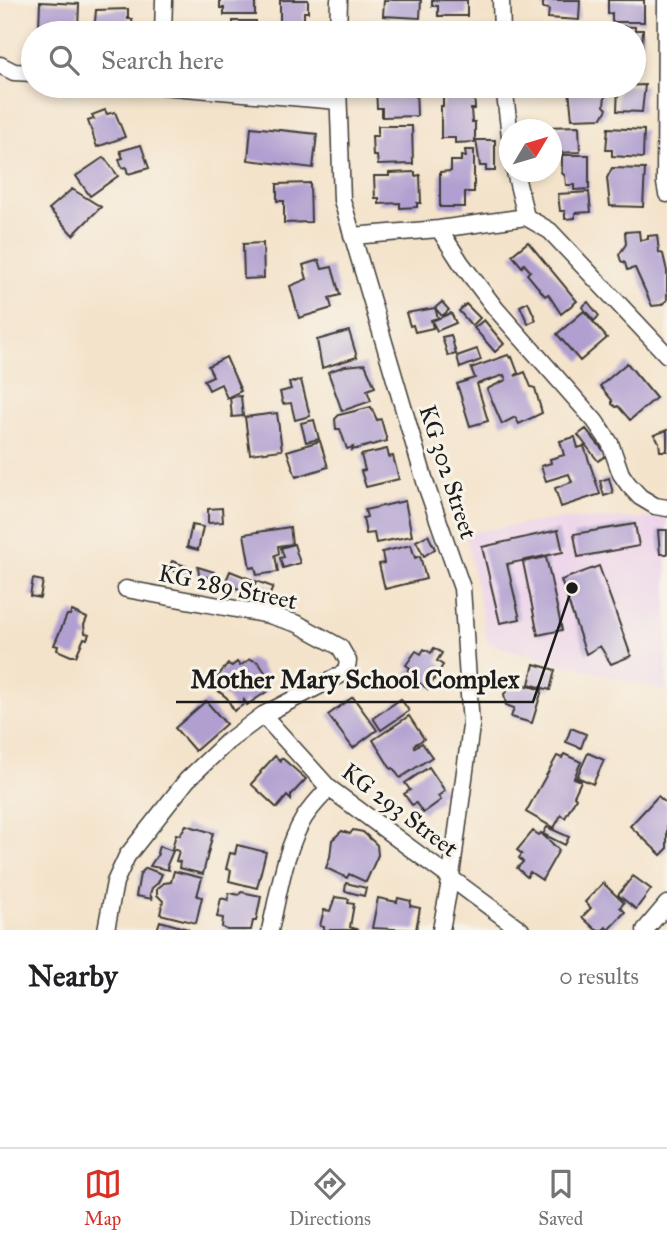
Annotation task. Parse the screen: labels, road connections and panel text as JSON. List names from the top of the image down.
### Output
{
  "streets": {
    "street": ["KG 302 Street", "KG 289 Street", "KG 293 Street"]
  },
  "crossings": [
    ["KG 302 Street", "KG 293 Street"],
    ["KG 289 Street", "KG 293 Street"]
  ],
  "places": ["Mother Mary School Complex"],
  "north": "top right",
  "page": {
    "search": "Search here",
    "heading": ["Nearby", "0 results"],
    "nav": ["Map", "Directions", "Saved"]
  }
}
